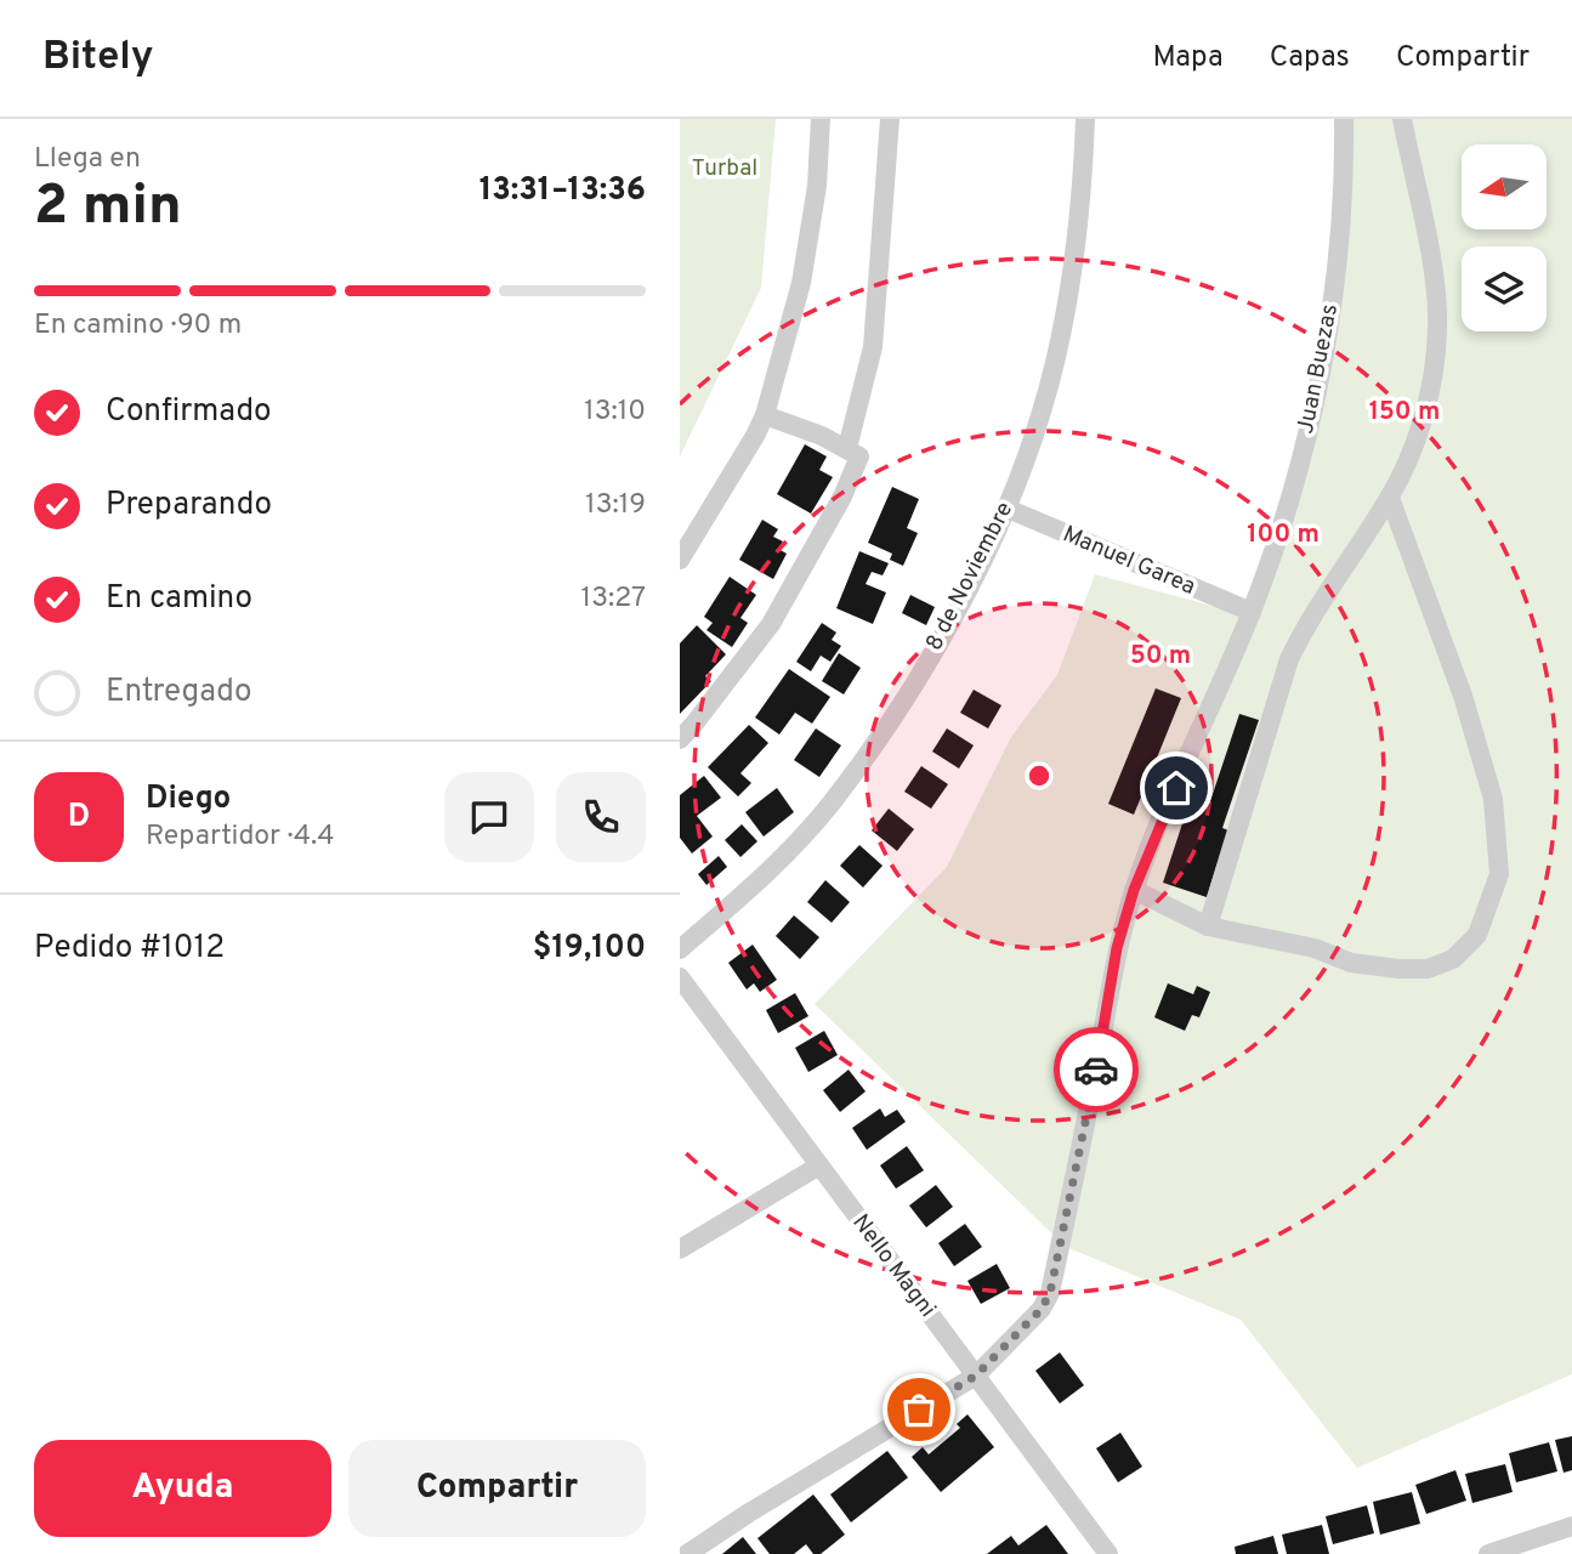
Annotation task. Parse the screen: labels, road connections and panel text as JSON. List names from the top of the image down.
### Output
{
  "streets": {
    "street": [
      "Juan Buezas",
      "Manuel Garea",
      "8 de Noviembre",
      "Nello Magni"
    ]
  },
  "crossings": [
    ["Juan Buezas", "Manuel Garea"],
    ["Juan Buezas", "Nello Magni"],
    ["Manuel Garea", "8 de Noviembre"]
  ],
  "parks": ["Turbal"],
  "north": "left",
  "page": {
    "header": "Bitely",
    "nav": ["Mapa", "Capas", "Compartir"],
    "heading": ["2 min", "Llega en", "13:31–13:36"],
    "panel": [
      "Diego",
      "Repartidor · 4.4",
      "Pedido #1012",
      "$19,100"
    ],
    "bar": "En camino · 90 m",
    "list": [
      ["Confirmado", "13:10"],
      ["Preparando", "13:19"],
      ["En camino", "13:27"],
      "Entregado"
    ],
    "round": "D",
    "buttons": ["Ayuda", "Compartir"]
  },
  "rings": ["150 m", "100 m", "50 m"]
}
